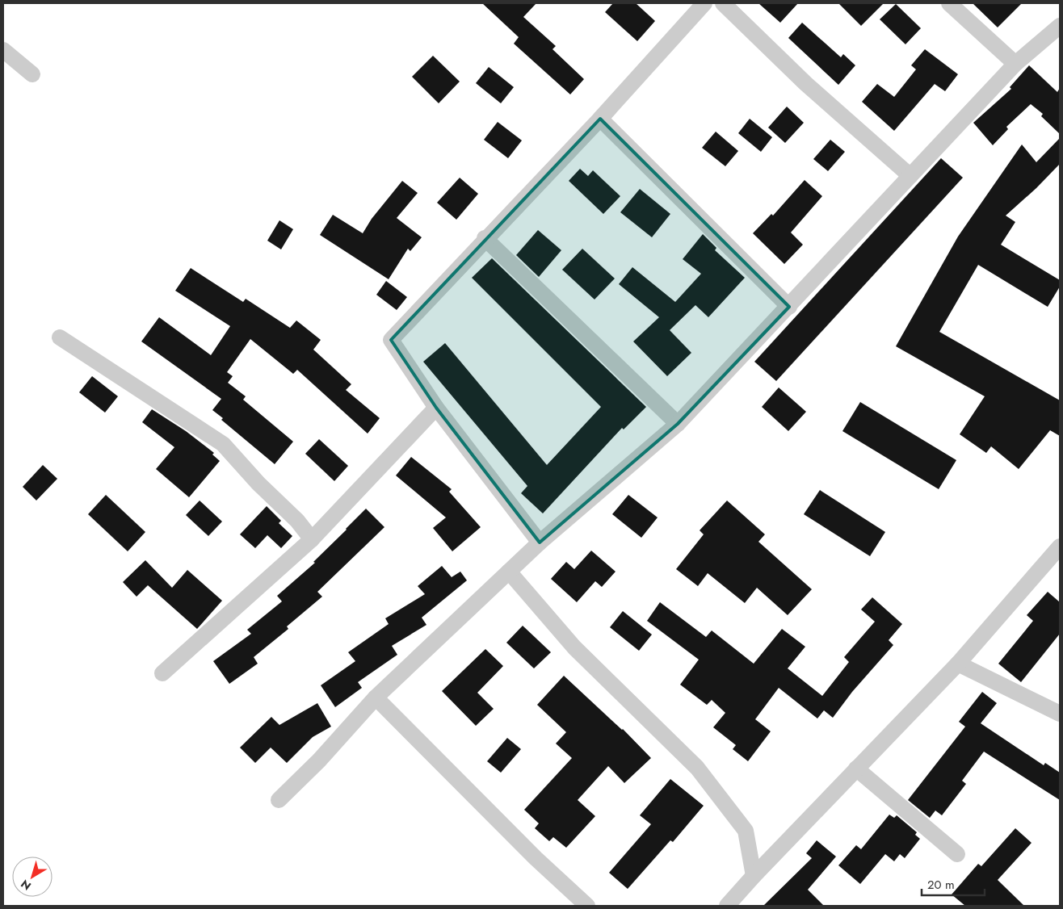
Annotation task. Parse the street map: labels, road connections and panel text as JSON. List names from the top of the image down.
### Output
{
  "scale_bar": "20 m",
  "north": "bottom left"
}
